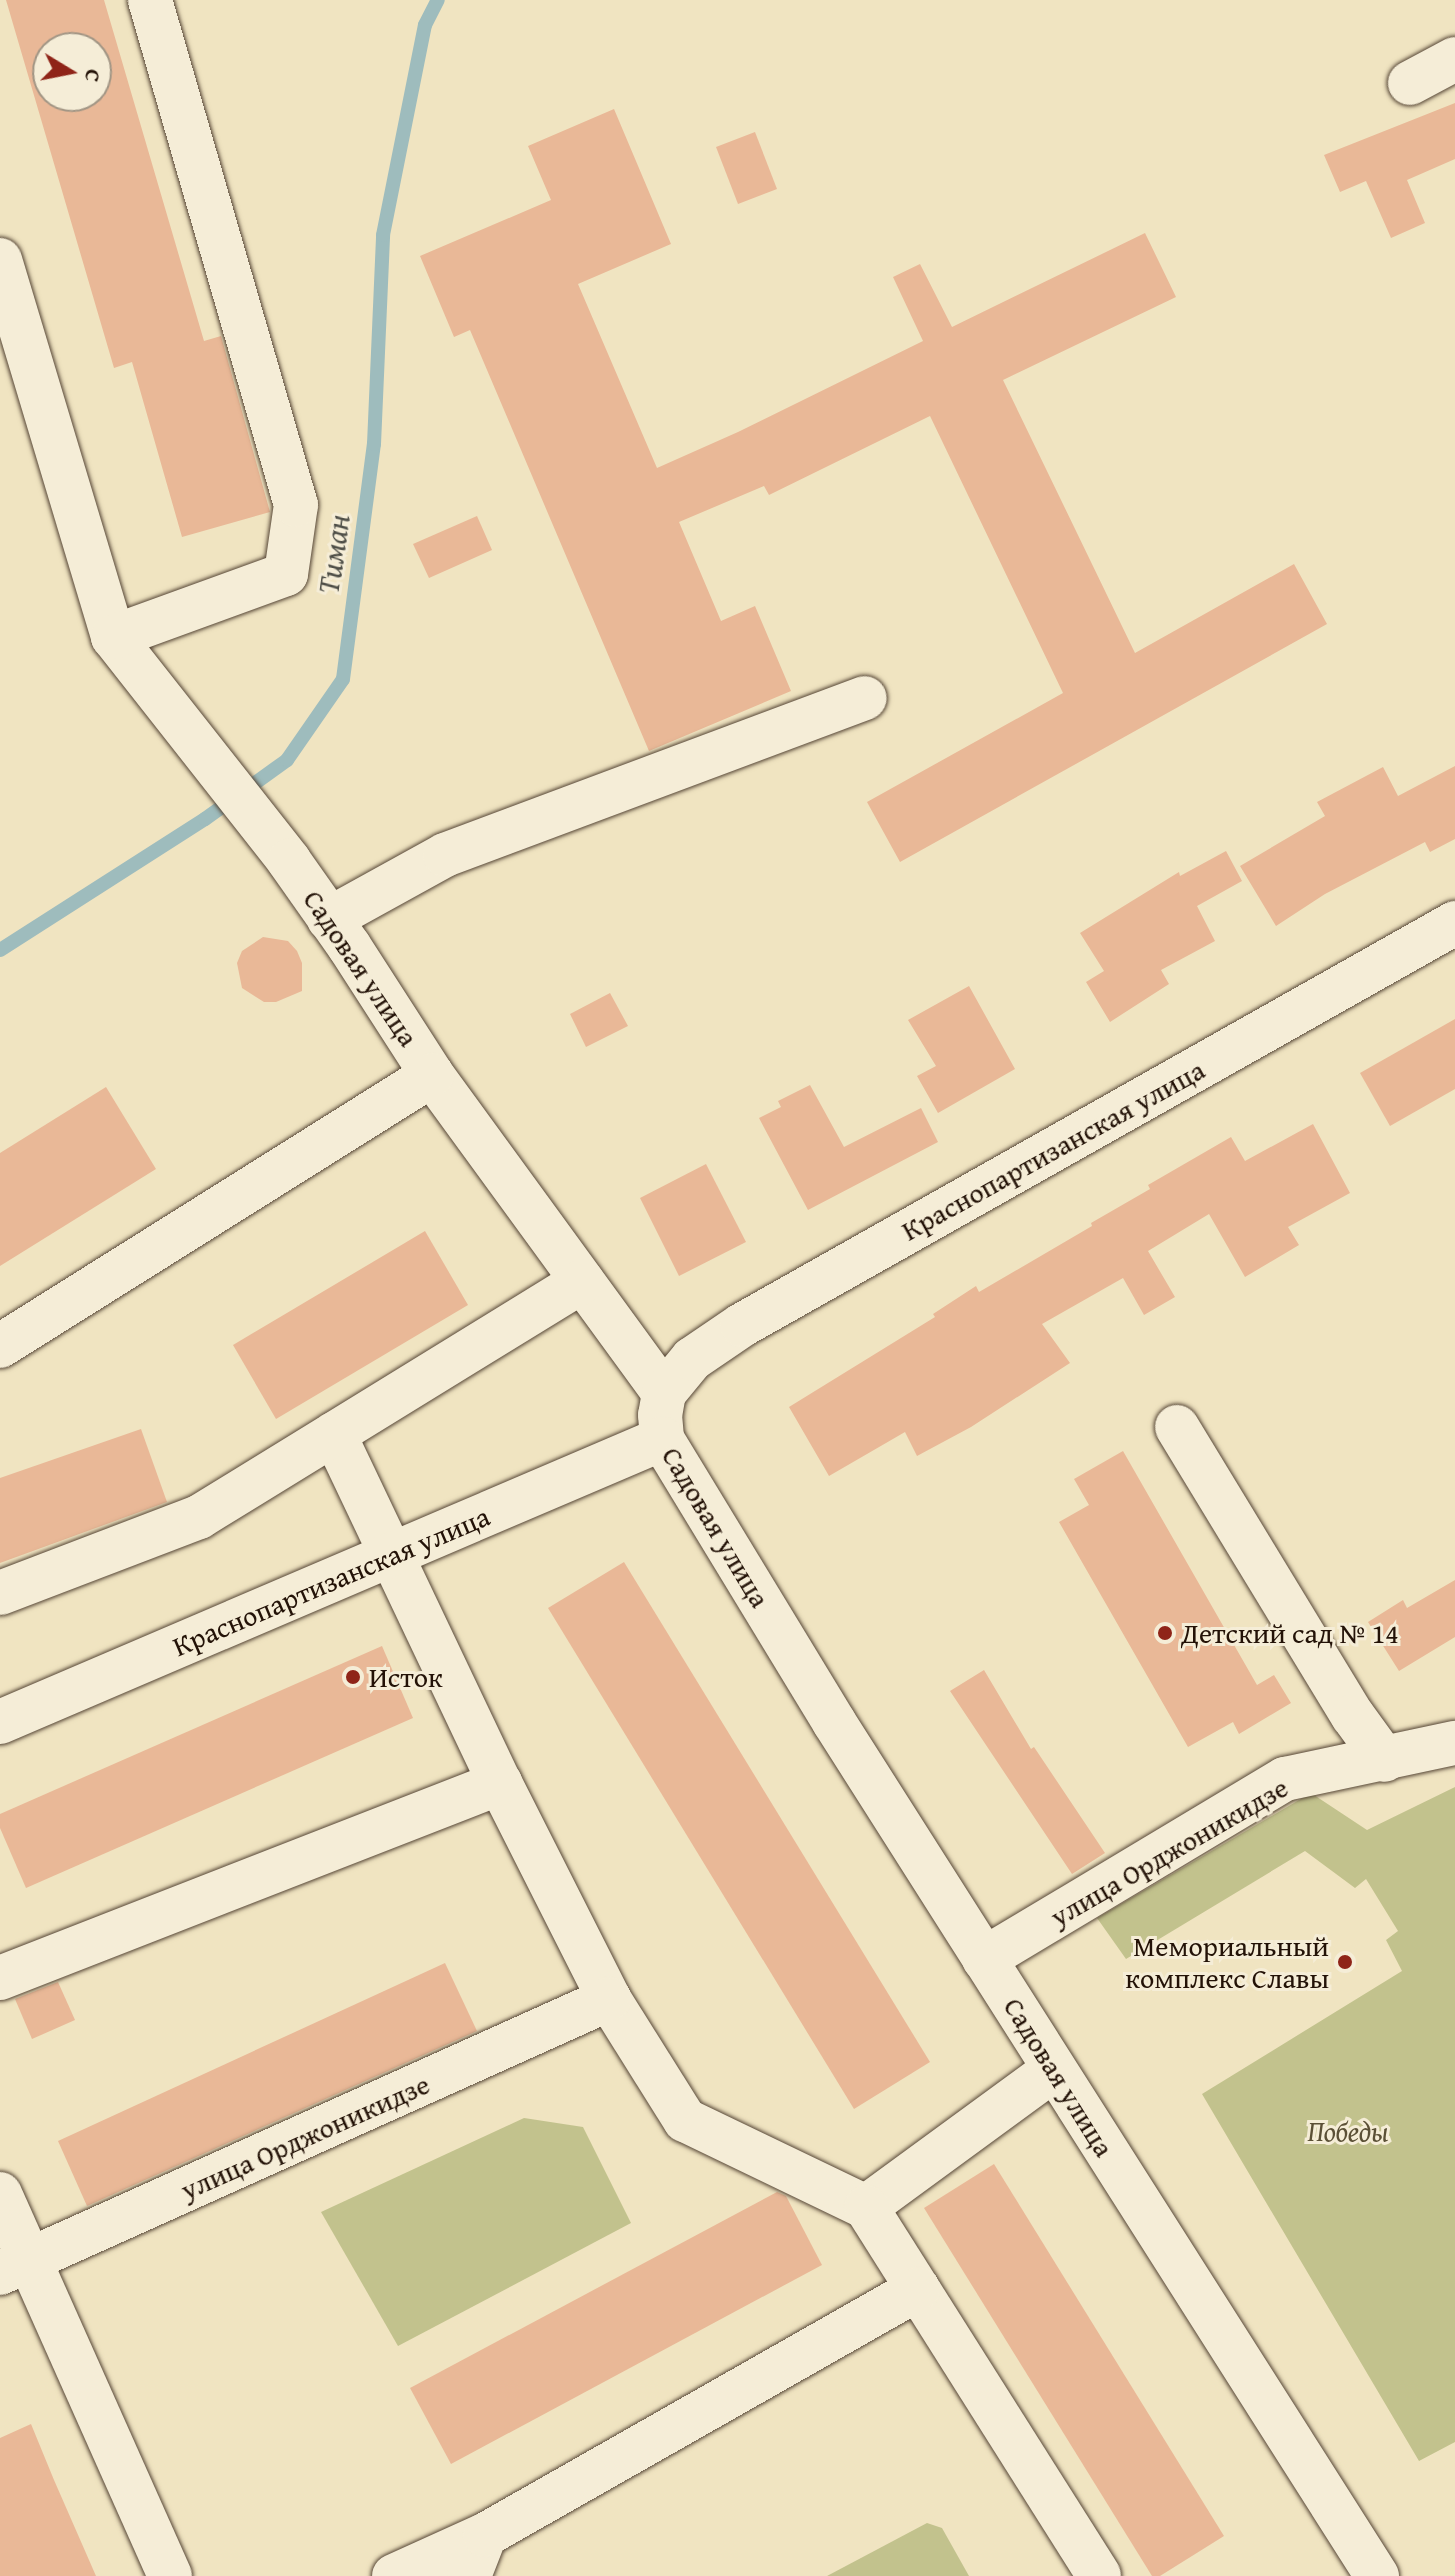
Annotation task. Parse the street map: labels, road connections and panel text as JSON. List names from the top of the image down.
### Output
{
  "streets": {
    "street": ["Садовая улица", "Краснопартизанская улица", "улица Орджоникидзе"]
  },
  "crossings": [
    ["Садовая улица", "Краснопартизанская улица"],
    ["Садовая улица", "улица Орджоникидзе"]
  ],
  "water": ["Тиман"],
  "parks": ["Победы"],
  "places": ["Детский сад № 14", "Исток", "Мемориальный комплекс Славы"],
  "north": "right"
}
